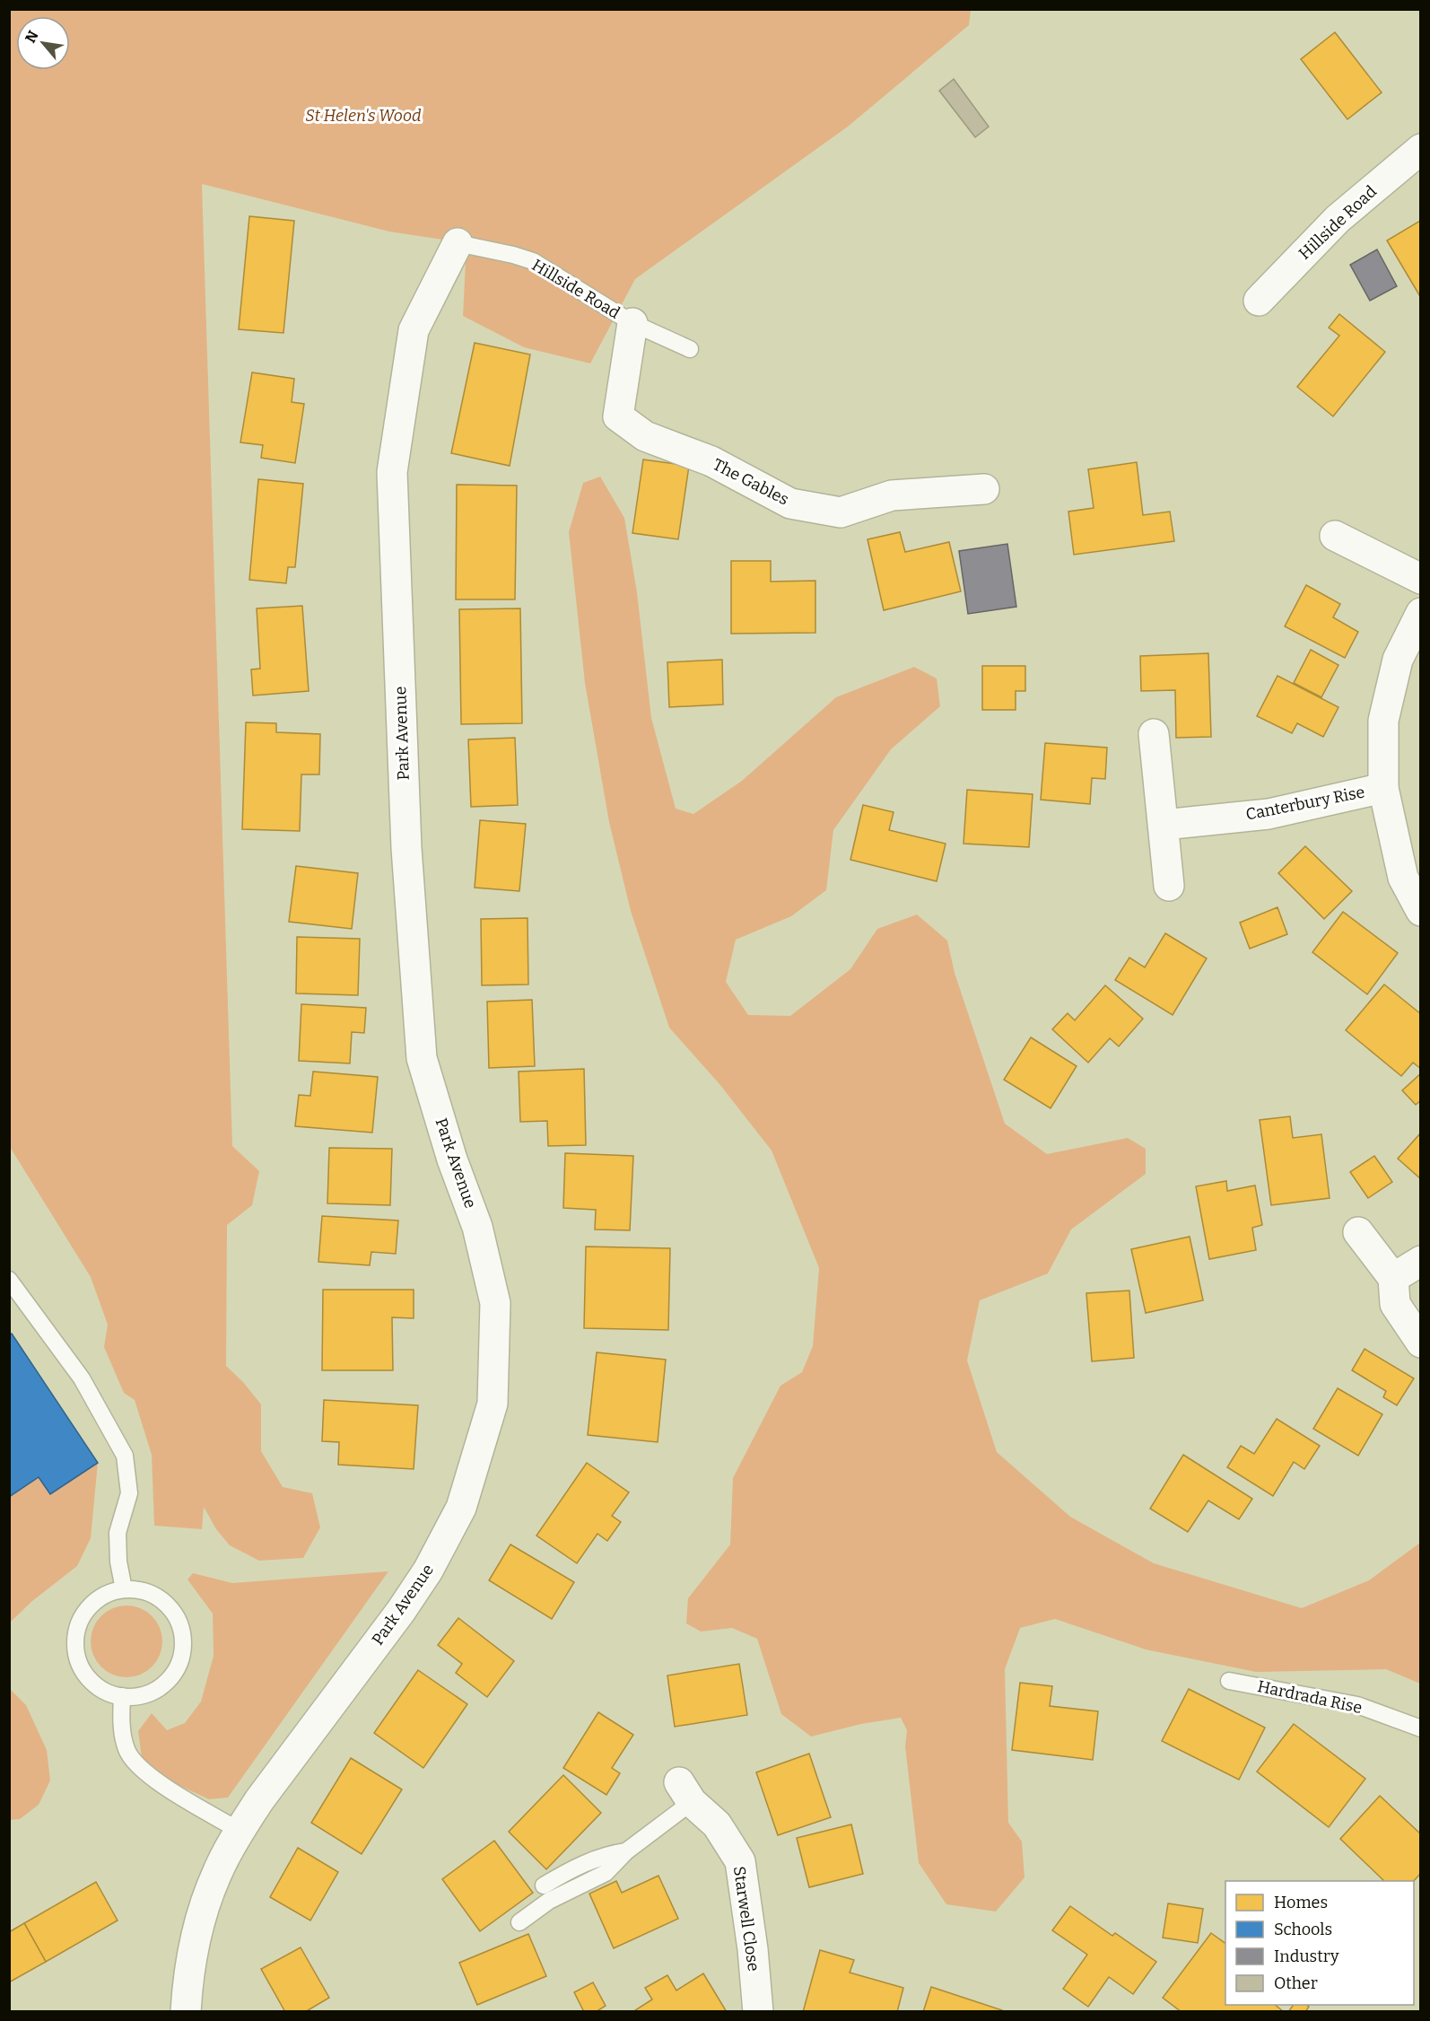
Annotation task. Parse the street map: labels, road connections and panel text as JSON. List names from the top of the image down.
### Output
{
  "streets": {
    "street": [
      "Hillside Road",
      "The Gables",
      "Park Avenue",
      "Canterbury Rise",
      "Starwell Close"
    ],
    "lane": ["Hardrada Rise"]
  },
  "crossings": [
    ["Hillside Road", "The Gables"],
    ["Hillside Road", "Park Avenue"]
  ],
  "parks": ["St Helen's Wood"],
  "legend": [
    "Homes",
    "Schools",
    "Industry",
    "Other"
  ],
  "north": "top left"
}
